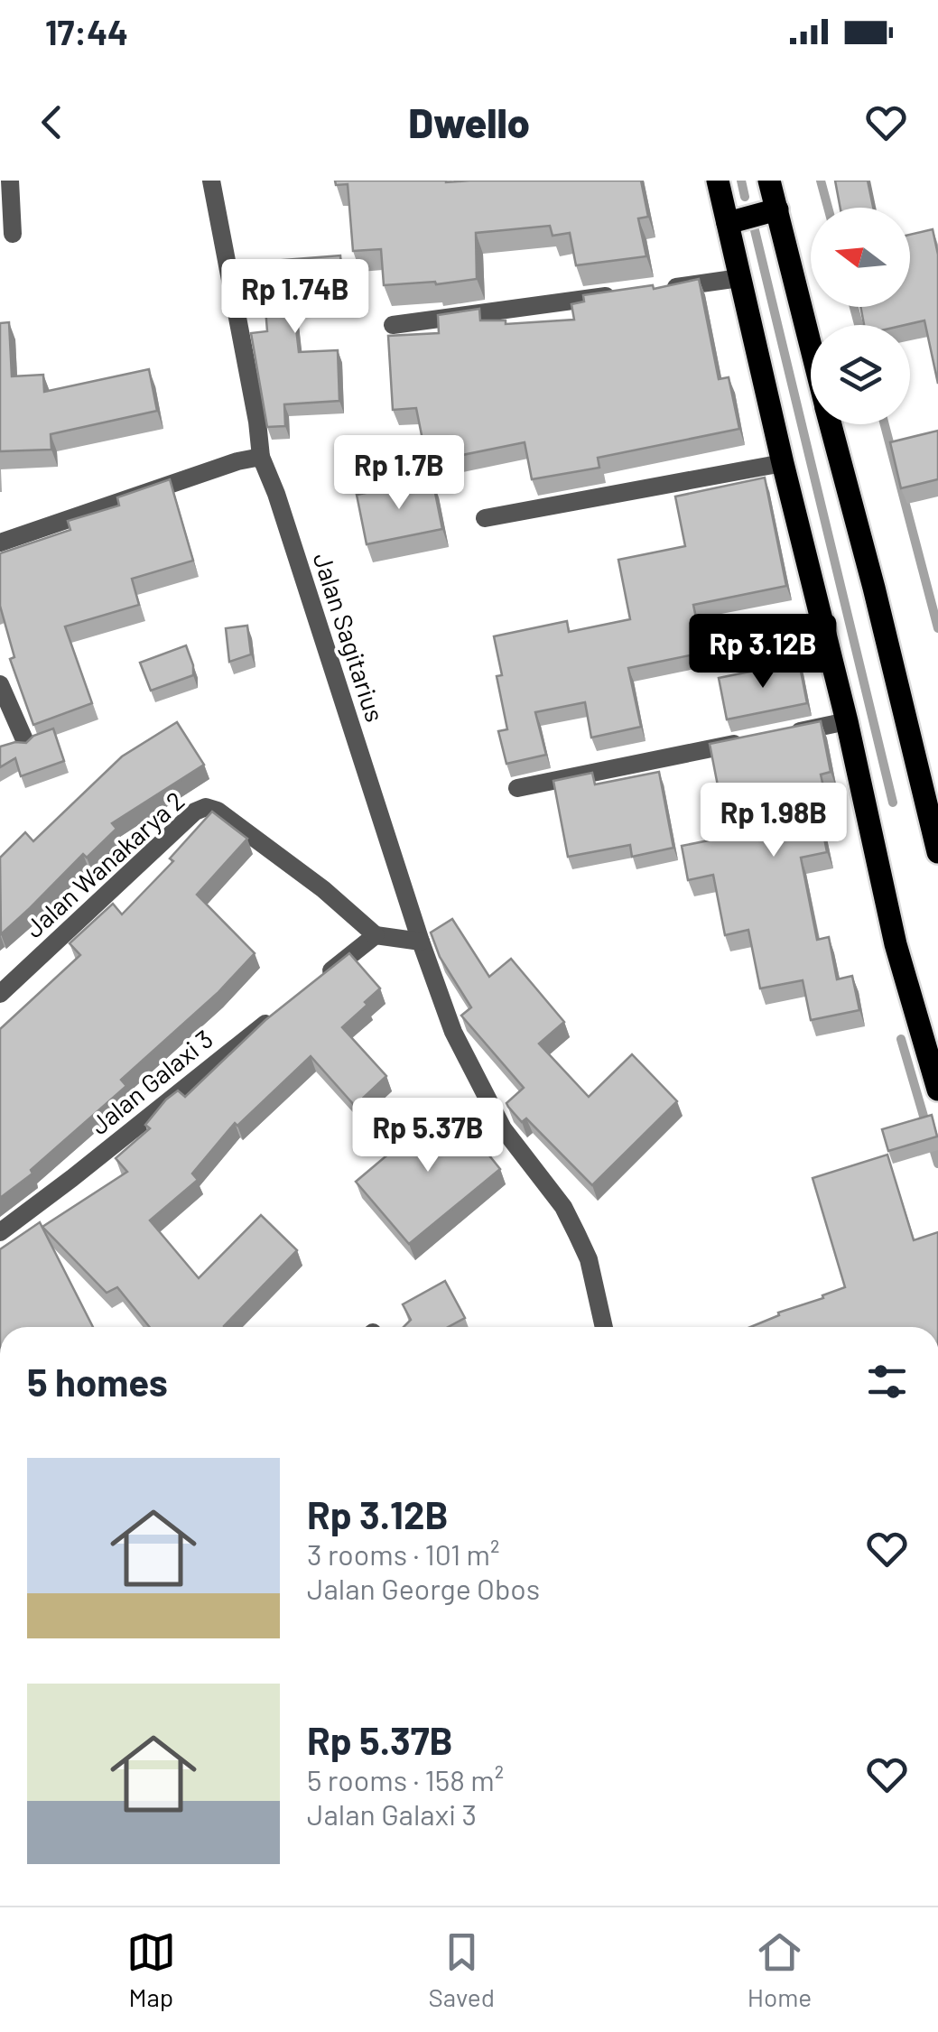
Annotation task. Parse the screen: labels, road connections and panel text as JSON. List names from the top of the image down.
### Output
{
  "streets": {
    "street": ["Jalan Sagitarius", "Jalan Wanakarya 2", "Jalan Galaxi 3"]
  },
  "north": "left",
  "page": {
    "status": "17:44",
    "header": "Dwello",
    "price": [
      "Rp 1.74B",
      "Rp 1.7B",
      "Rp 3.12B",
      "Rp 1.98B",
      "Rp 5.37B"
    ],
    "heading": "5 homes",
    "list": [
      {
        "name": "Rp 3.12B",
        "note": "3 rooms · 101 m² · Jalan George Obos"
      },
      {
        "name": "Rp 5.37B",
        "note": "5 rooms · 158 m² · Jalan Galaxi 3"
      }
    ],
    "tabs": ["Map", "Saved", "Home"]
  }
}
